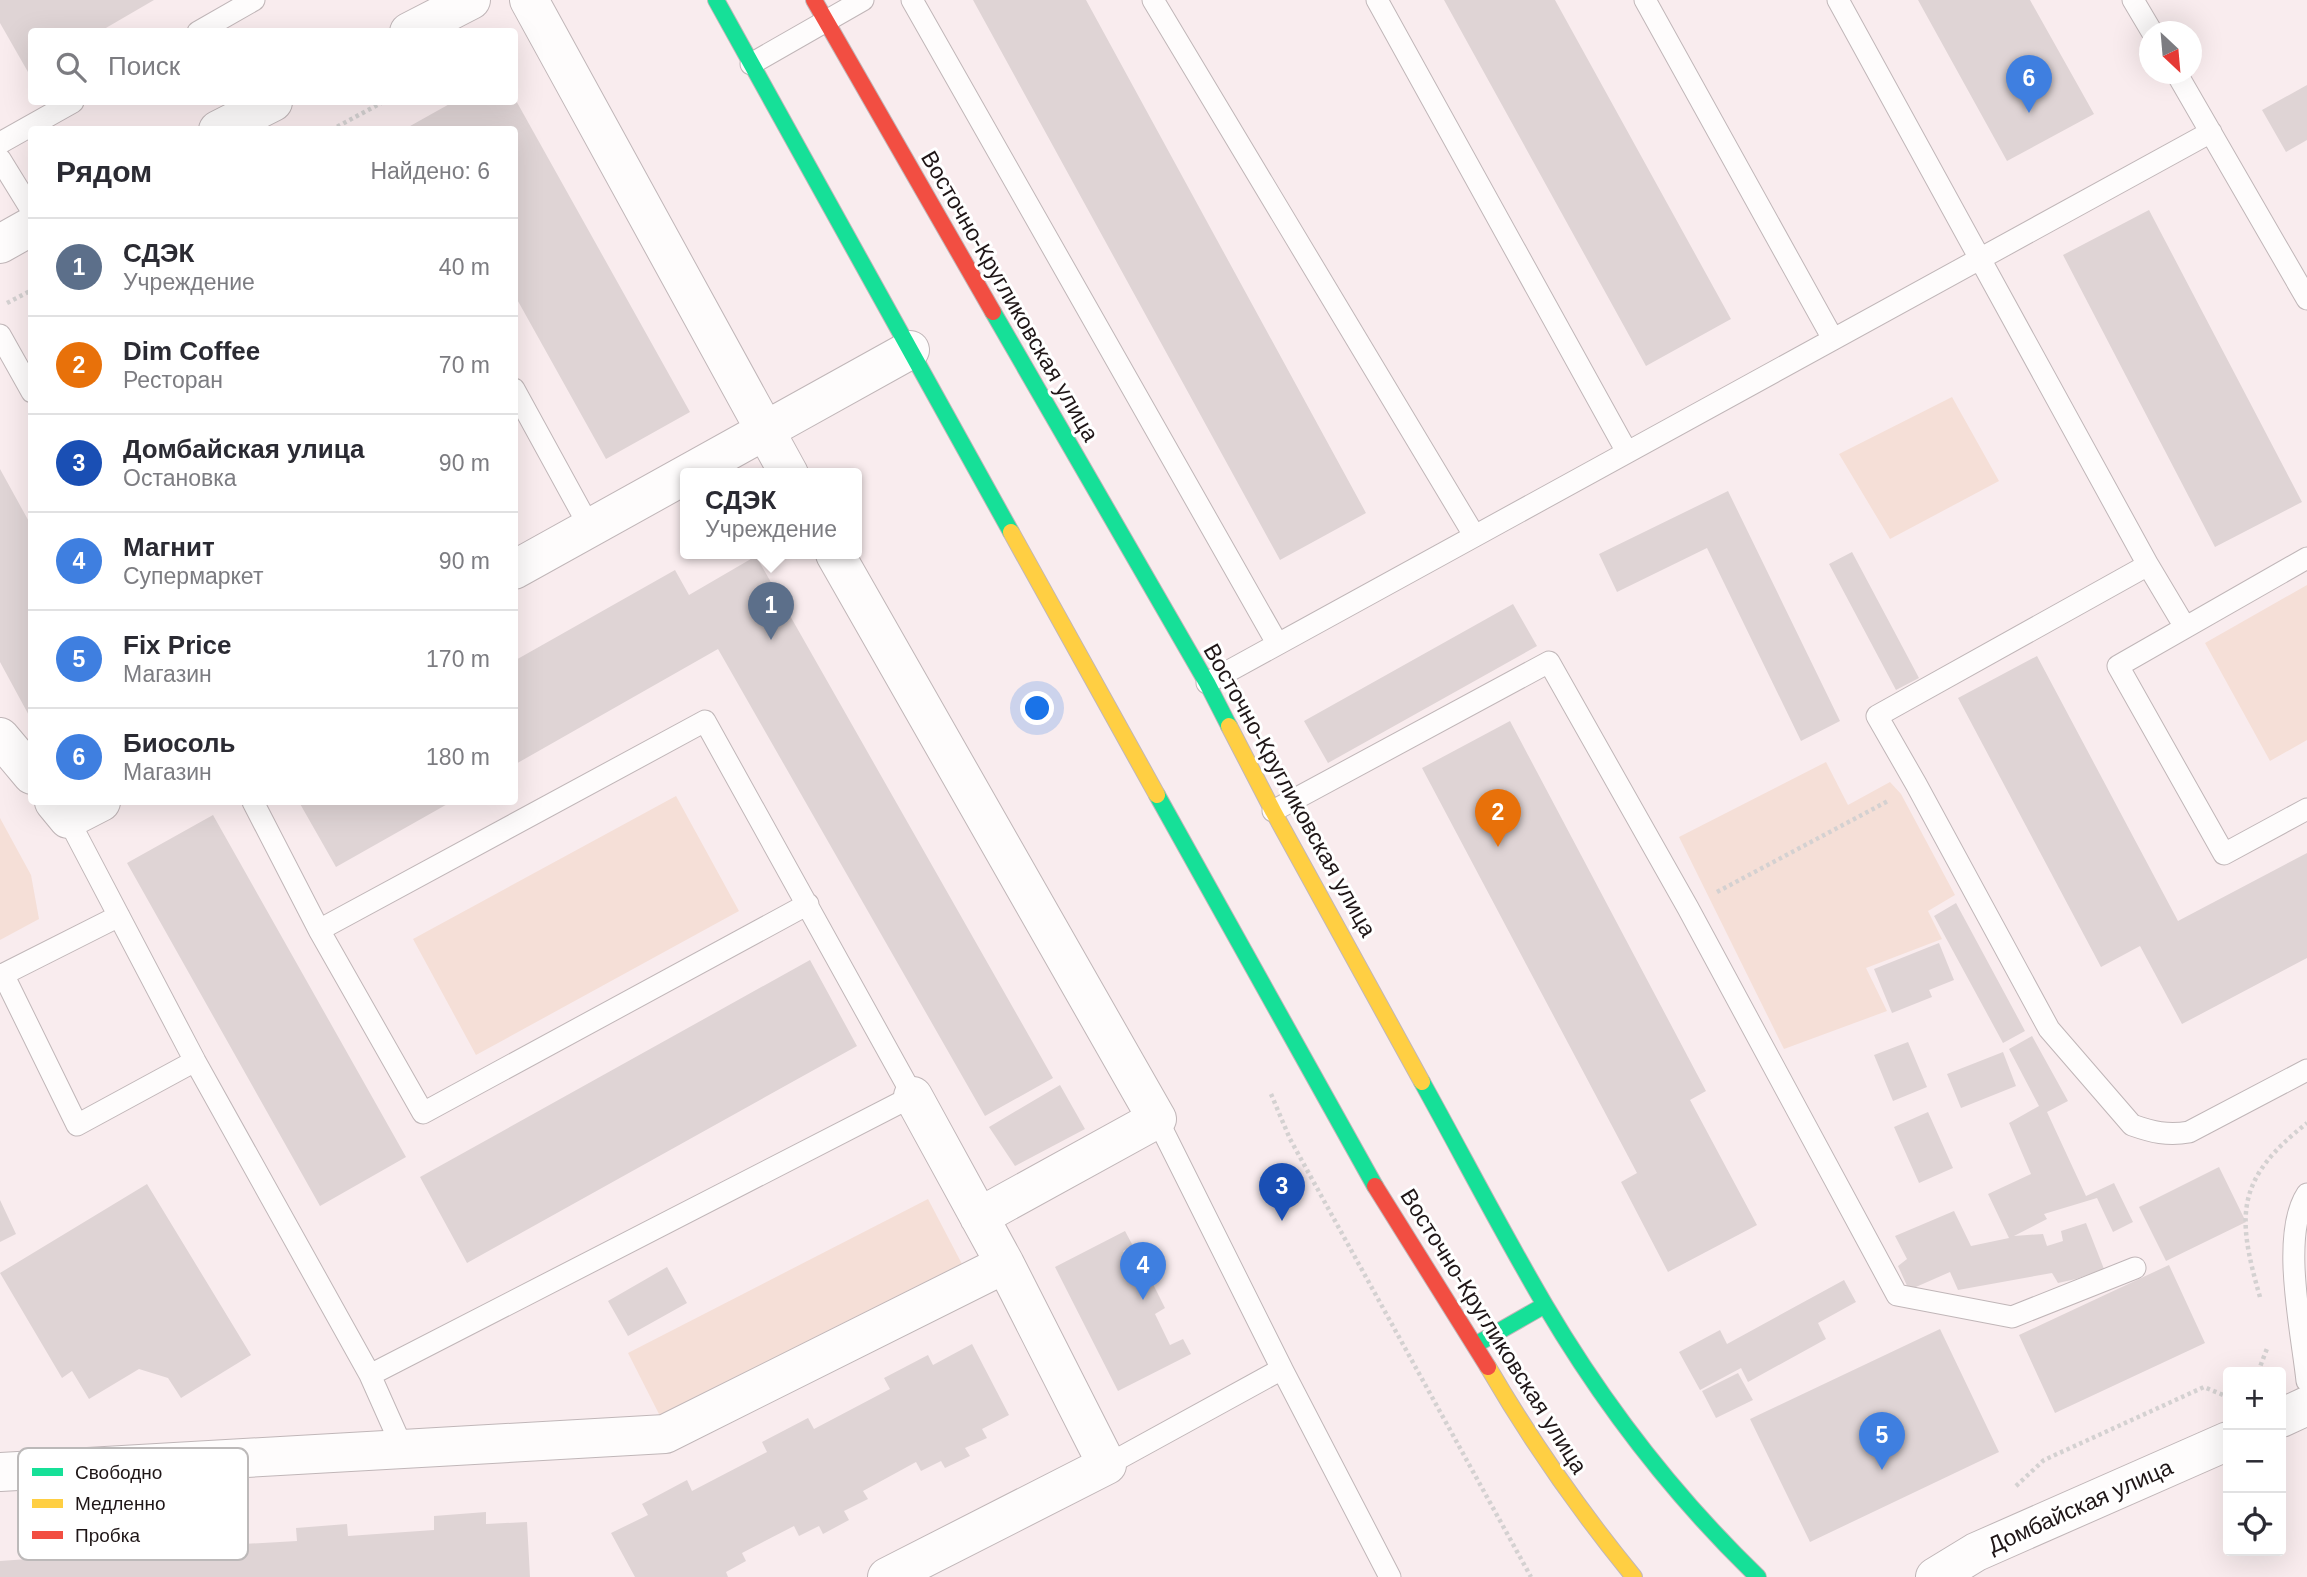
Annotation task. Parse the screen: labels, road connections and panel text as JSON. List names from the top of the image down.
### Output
{
  "streets": {
    "street": ["Восточно-Кругликовская улица", "Домбайская улица"]
  },
  "legend": ["Свободно", "Медленно", "Пробка"],
  "north": "bottom right",
  "page": {
    "search": "Поиск",
    "pins": [
      "6",
      "1",
      "2",
      "3",
      "4",
      "5"
    ],
    "heading": ["Рядом", "Найдено: 6"],
    "list": [
      {
        "mark": "1",
        "name": "СДЭК",
        "note": "Учреждение",
        "value": "40 m"
      },
      {
        "mark": "2",
        "name": "Dim Coffee",
        "note": "Ресторан",
        "value": "70 m"
      },
      {
        "mark": "3",
        "name": "Домбайская улица",
        "note": "Остановка",
        "value": "90 m"
      },
      {
        "mark": "4",
        "name": "Магнит",
        "note": "Супермаркет",
        "value": "90 m"
      },
      {
        "mark": "5",
        "name": "Fix Price",
        "note": "Магазин",
        "value": "170 m"
      },
      {
        "mark": "6",
        "name": "Биосоль",
        "note": "Магазин",
        "value": "180 m"
      }
    ],
    "popup": ["СДЭК", "Учреждение"],
    "map_buttons": ["+", "−"]
  }
}
